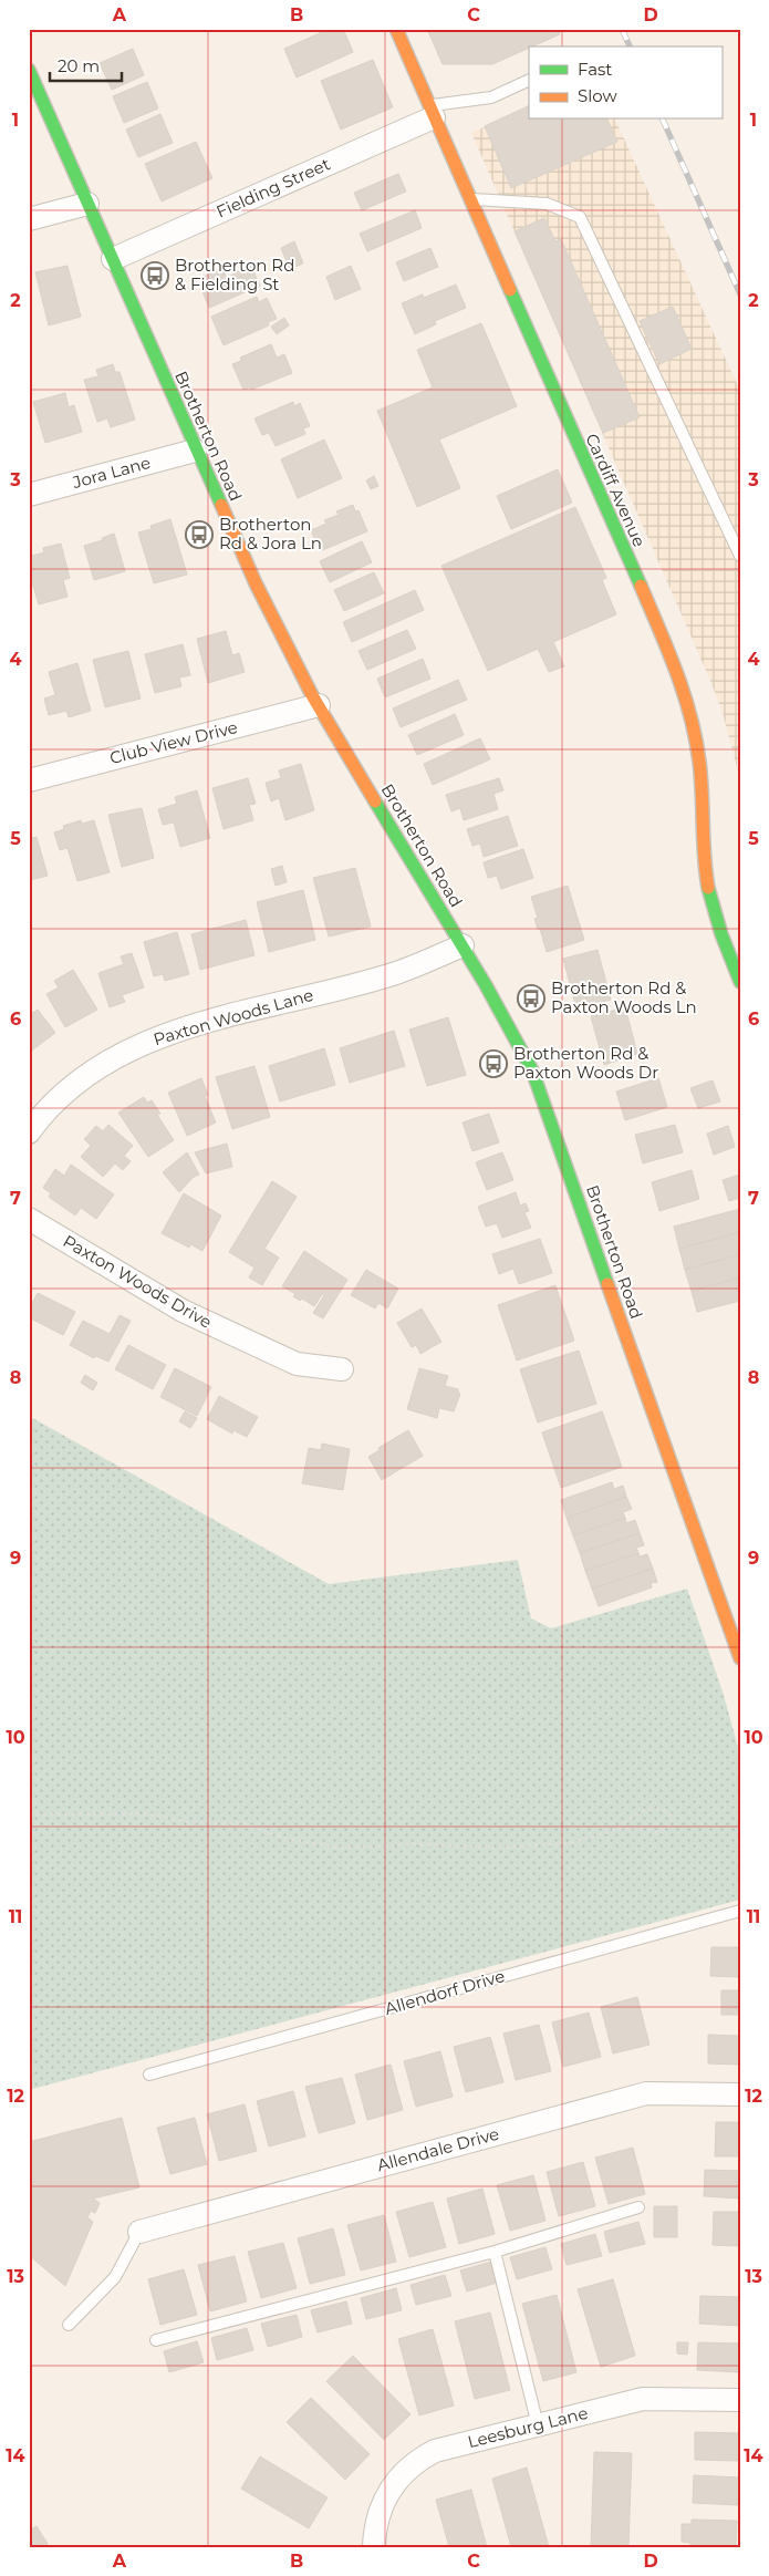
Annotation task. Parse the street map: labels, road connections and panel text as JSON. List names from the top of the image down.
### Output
{
  "streets": {
    "street": [
      "Fielding Street",
      "Brotherton Road",
      "Jora Lane",
      "Cardiff Avenue",
      "Club View Drive",
      "Paxton Woods Lane",
      "Paxton Woods Drive",
      "Allendale Drive",
      "Leesburg Lane"
    ],
    "lane": ["Allendorf Drive"]
  },
  "crossings": [
    ["Fielding Street", "Brotherton Road"],
    ["Fielding Street", "Cardiff Avenue"],
    ["Brotherton Road", "Jora Lane"],
    ["Brotherton Road", "Club View Drive"],
    ["Brotherton Road", "Paxton Woods Lane"]
  ],
  "places": {
    "bus stop": [
      "Brotherton Rd & Fielding St",
      "Brotherton Rd & Jora Ln",
      "Brotherton Rd & Paxton Woods Ln",
      "Brotherton Rd & Paxton Woods Dr"
    ]
  },
  "legend": ["Fast", "Slow"],
  "scale_bar": "20 m",
  "grid": {
    "columns": [
      "A",
      "B",
      "C",
      "D"
    ],
    "rows": [
      "1",
      "2",
      "3",
      "4",
      "5",
      "6",
      "7",
      "8",
      "9",
      "10",
      "11",
      "12",
      "13",
      "14"
    ]
  }
}
